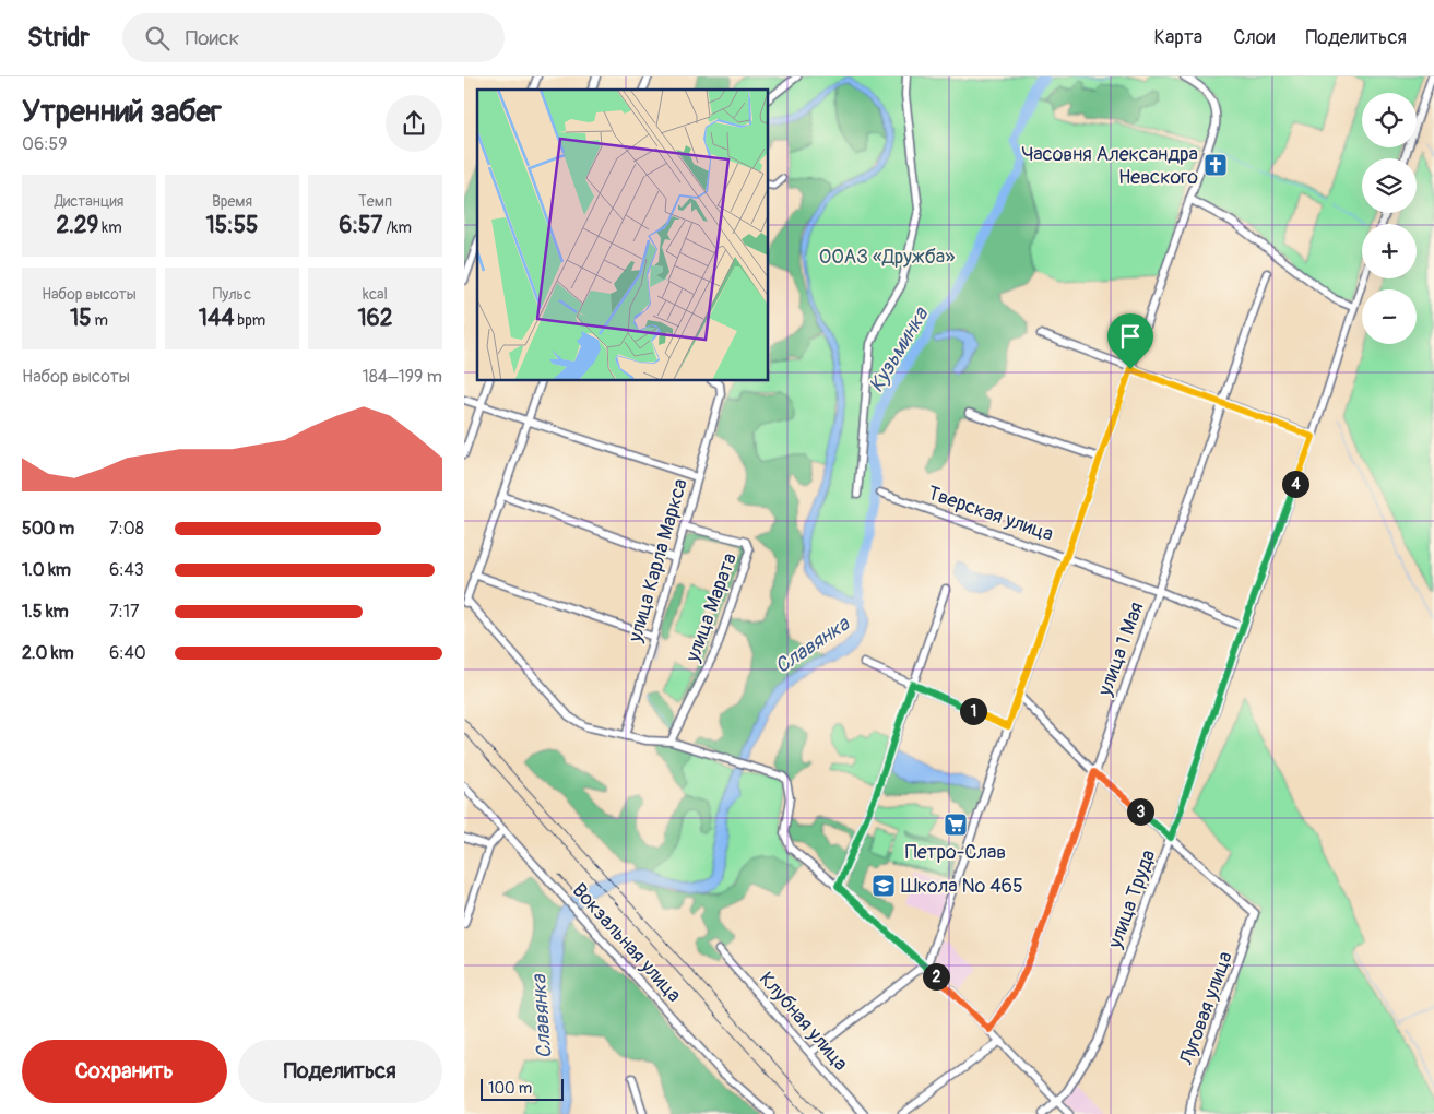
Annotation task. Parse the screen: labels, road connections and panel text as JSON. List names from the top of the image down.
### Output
{
  "streets": {
    "street": [
      "Тверская улица",
      "улица Карла Маркса",
      "улица Марата",
      "улица 1 Мая",
      "улица Труда",
      "Вокзальная улица",
      "Луговая улица",
      "Клубная улица"
    ]
  },
  "crossings": [
    ["Тверская улица", "улица 1 Мая"],
    ["Тверская улица", "улица Труда"],
    ["улица Карла Маркса", "улица Марата"],
    ["улица Труда", "Луговая улица"]
  ],
  "water": ["Кузьминка", "Славянка"],
  "parks": ["ООАЗ «Дружба»"],
  "places": {
    "church": ["Часовня Александра Невского"],
    "supermarket": ["Петро-Слав"],
    "school or university": ["Школа № 465"]
  },
  "scale_bar": "100 m",
  "page": {
    "header": "Stridr",
    "search": "Поиск",
    "nav": ["Карта", "Слои", "Поделиться"],
    "heading": ["Утренний забег", "06:59"],
    "map_buttons": ["+", "−"],
    "stats": [
      ["Дистанция", "2.29 km"],
      ["Время", "15:55"],
      ["Темп", "6:57 /km"],
      ["Набор высоты", "15 m"],
      ["Пульс", "144 bpm"],
      ["kcal", "162"]
    ],
    "chart": ["Набор высоты", "184–199 m"],
    "pins": [
      "4",
      "1",
      "3",
      "2"
    ],
    "list": [
      {
        "name": "500 m",
        "note": "7:08"
      },
      {
        "name": "1.0 km",
        "note": "6:43"
      },
      {
        "name": "1.5 km",
        "note": "7:17"
      },
      {
        "name": "2.0 km",
        "note": "6:40"
      }
    ],
    "buttons": ["Сохранить", "Поделиться"],
    "scale": "100 m"
  }
}
